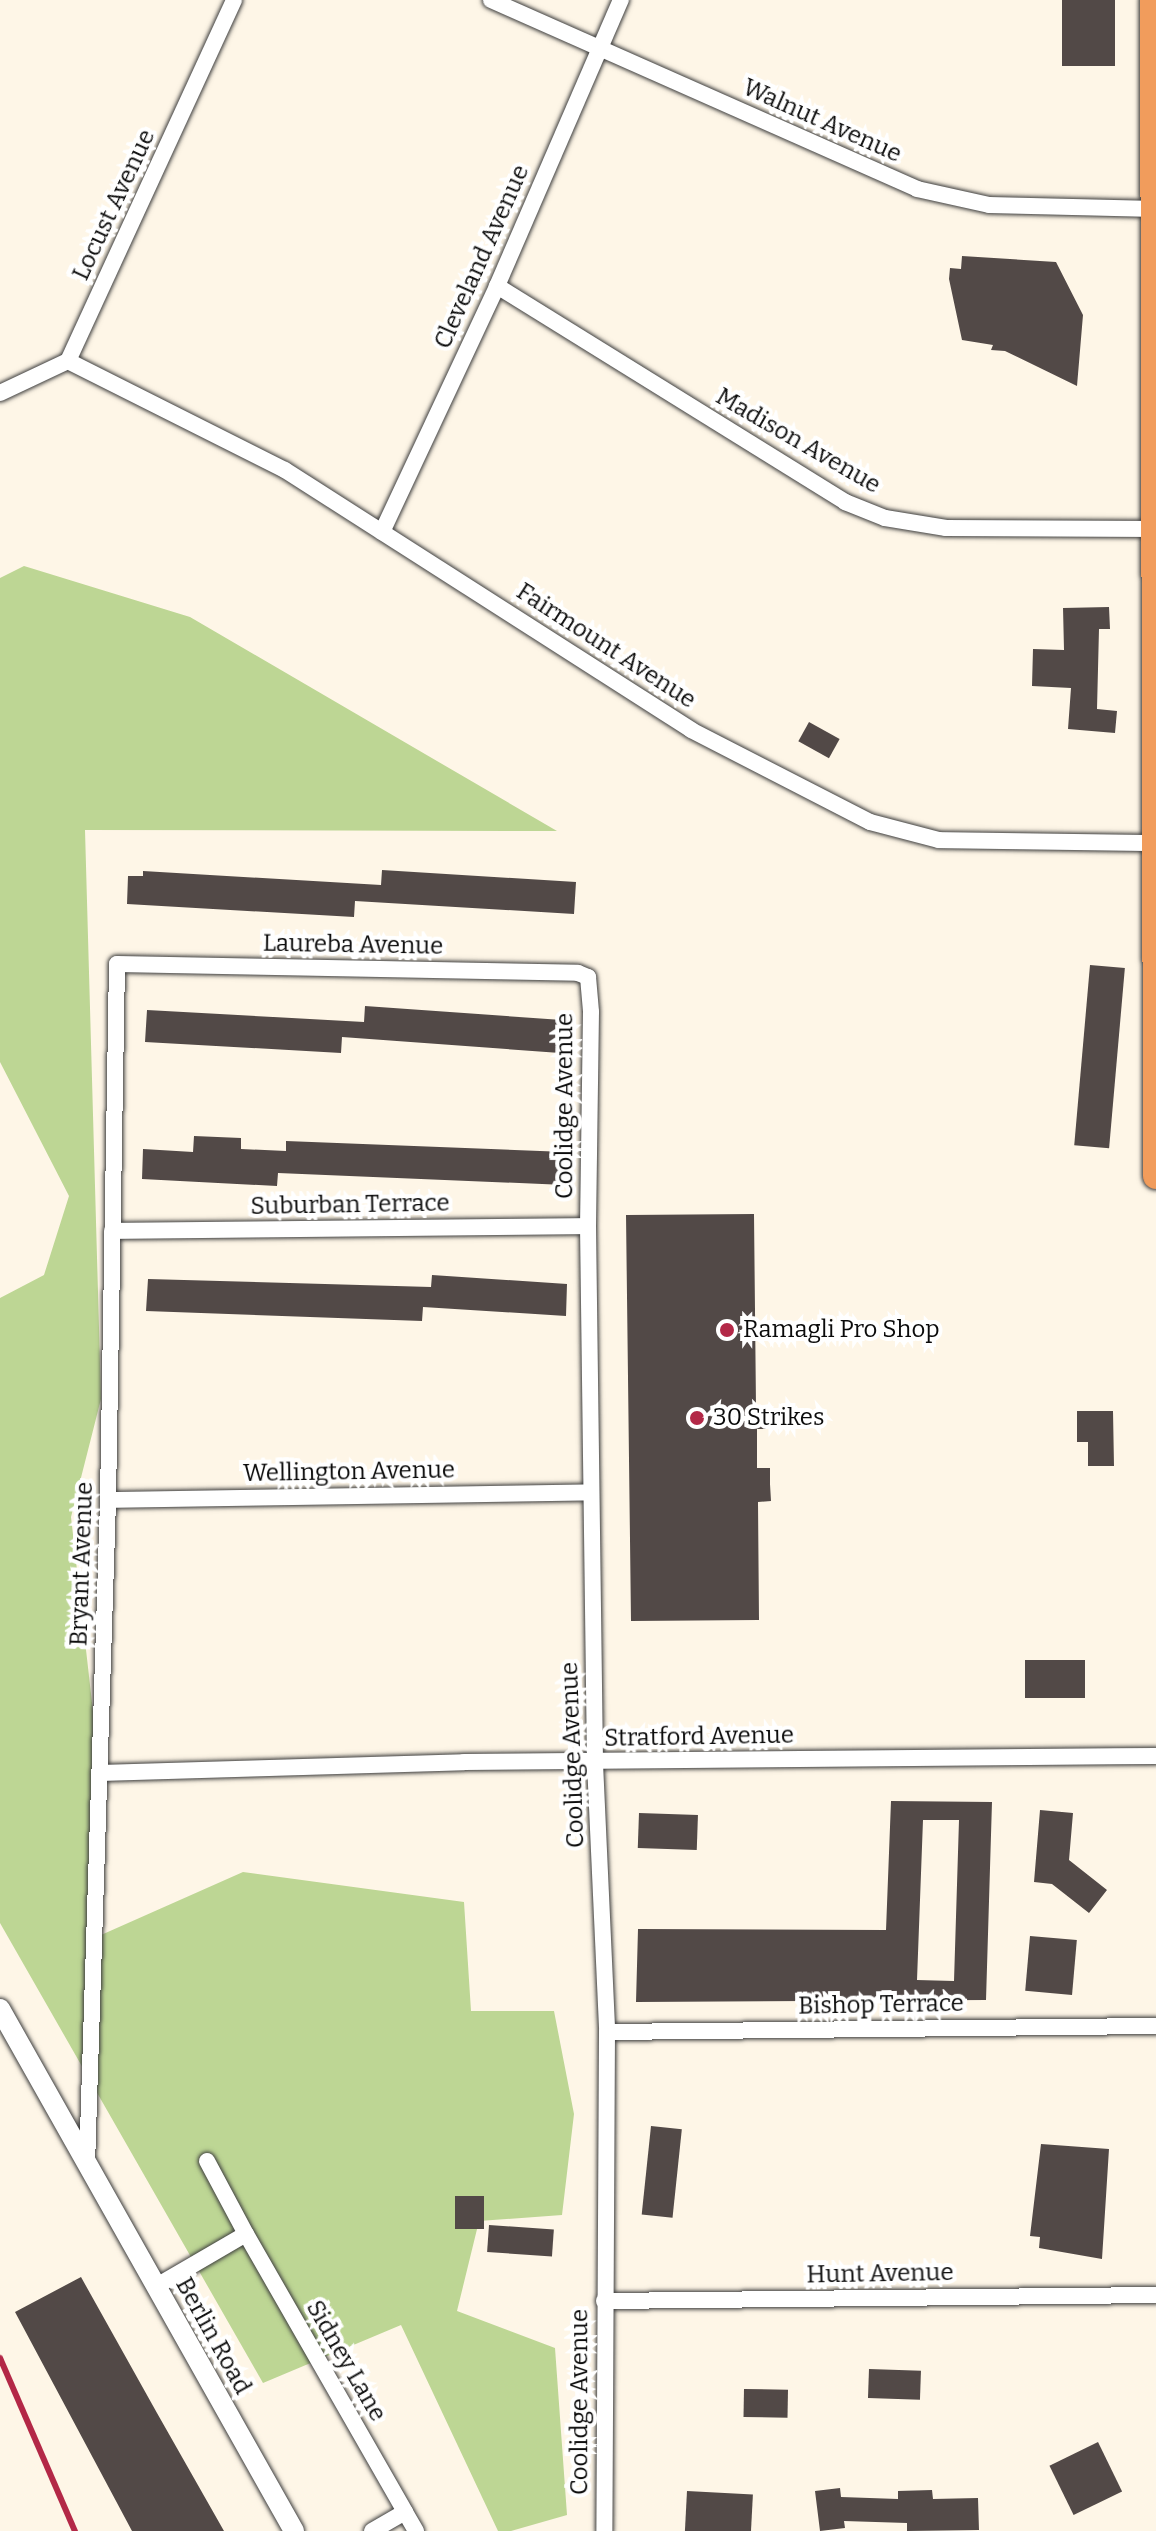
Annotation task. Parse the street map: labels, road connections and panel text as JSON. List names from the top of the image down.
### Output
{
  "streets": {
    "street": [
      "Walnut Avenue",
      "Locust Avenue",
      "Cleveland Avenue",
      "Madison Avenue",
      "Fairmount Avenue",
      "Laureba Avenue",
      "Coolidge Avenue",
      "Suburban Terrace",
      "Wellington Avenue",
      "Bryant Avenue",
      "Stratford Avenue",
      "Bishop Terrace",
      "Hunt Avenue",
      "Berlin Road",
      "Sidney Lane"
    ]
  },
  "crossings": [
    ["Walnut Avenue", "Cleveland Avenue"],
    ["Locust Avenue", "Fairmount Avenue"],
    ["Cleveland Avenue", "Madison Avenue"],
    ["Cleveland Avenue", "Fairmount Avenue"],
    ["Laureba Avenue", "Coolidge Avenue"],
    ["Laureba Avenue", "Bryant Avenue"],
    ["Coolidge Avenue", "Suburban Terrace"],
    ["Coolidge Avenue", "Wellington Avenue"],
    ["Coolidge Avenue", "Stratford Avenue"],
    ["Coolidge Avenue", "Bishop Terrace"],
    ["Coolidge Avenue", "Hunt Avenue"],
    ["Suburban Terrace", "Bryant Avenue"],
    ["Wellington Avenue", "Bryant Avenue"],
    ["Bryant Avenue", "Stratford Avenue"],
    ["Bryant Avenue", "Berlin Road"]
  ],
  "places": ["Ramagli Pro Shop", "30 Strikes"]
}
